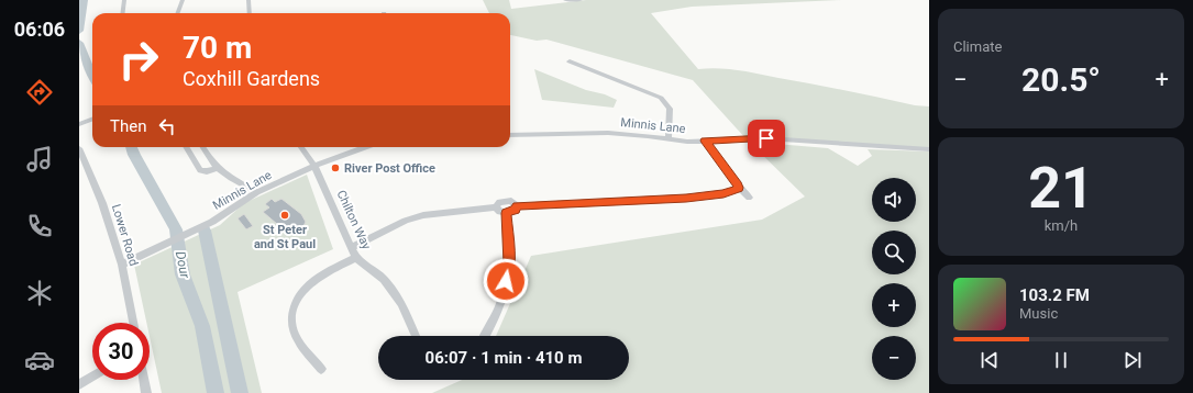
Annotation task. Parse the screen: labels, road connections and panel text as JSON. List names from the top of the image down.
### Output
{
  "streets": {
    "street": ["Minnis Lane", "Chilton Way", "Lower Road"]
  },
  "crossings": [
    ["Minnis Lane", "Chilton Way"],
    ["Minnis Lane", "Lower Road"]
  ],
  "water": ["Dour"],
  "places": ["River Post Office", "St Peter and St Paul"],
  "page": {
    "tabs": "06:06",
    "tile": [
      "Climate",
      ["21", "km/h"]
    ],
    "turn": ["70 m", "Coxhill Gardens"],
    "heat": ["−", "20.5°", "+"],
    "then": "Then",
    "map_buttons": ["+", "−"],
    "song": ["103.2 FM", "Music"],
    "limit": "30",
    "trip": "06:07 · 1 min · 410 m"
  }
}
